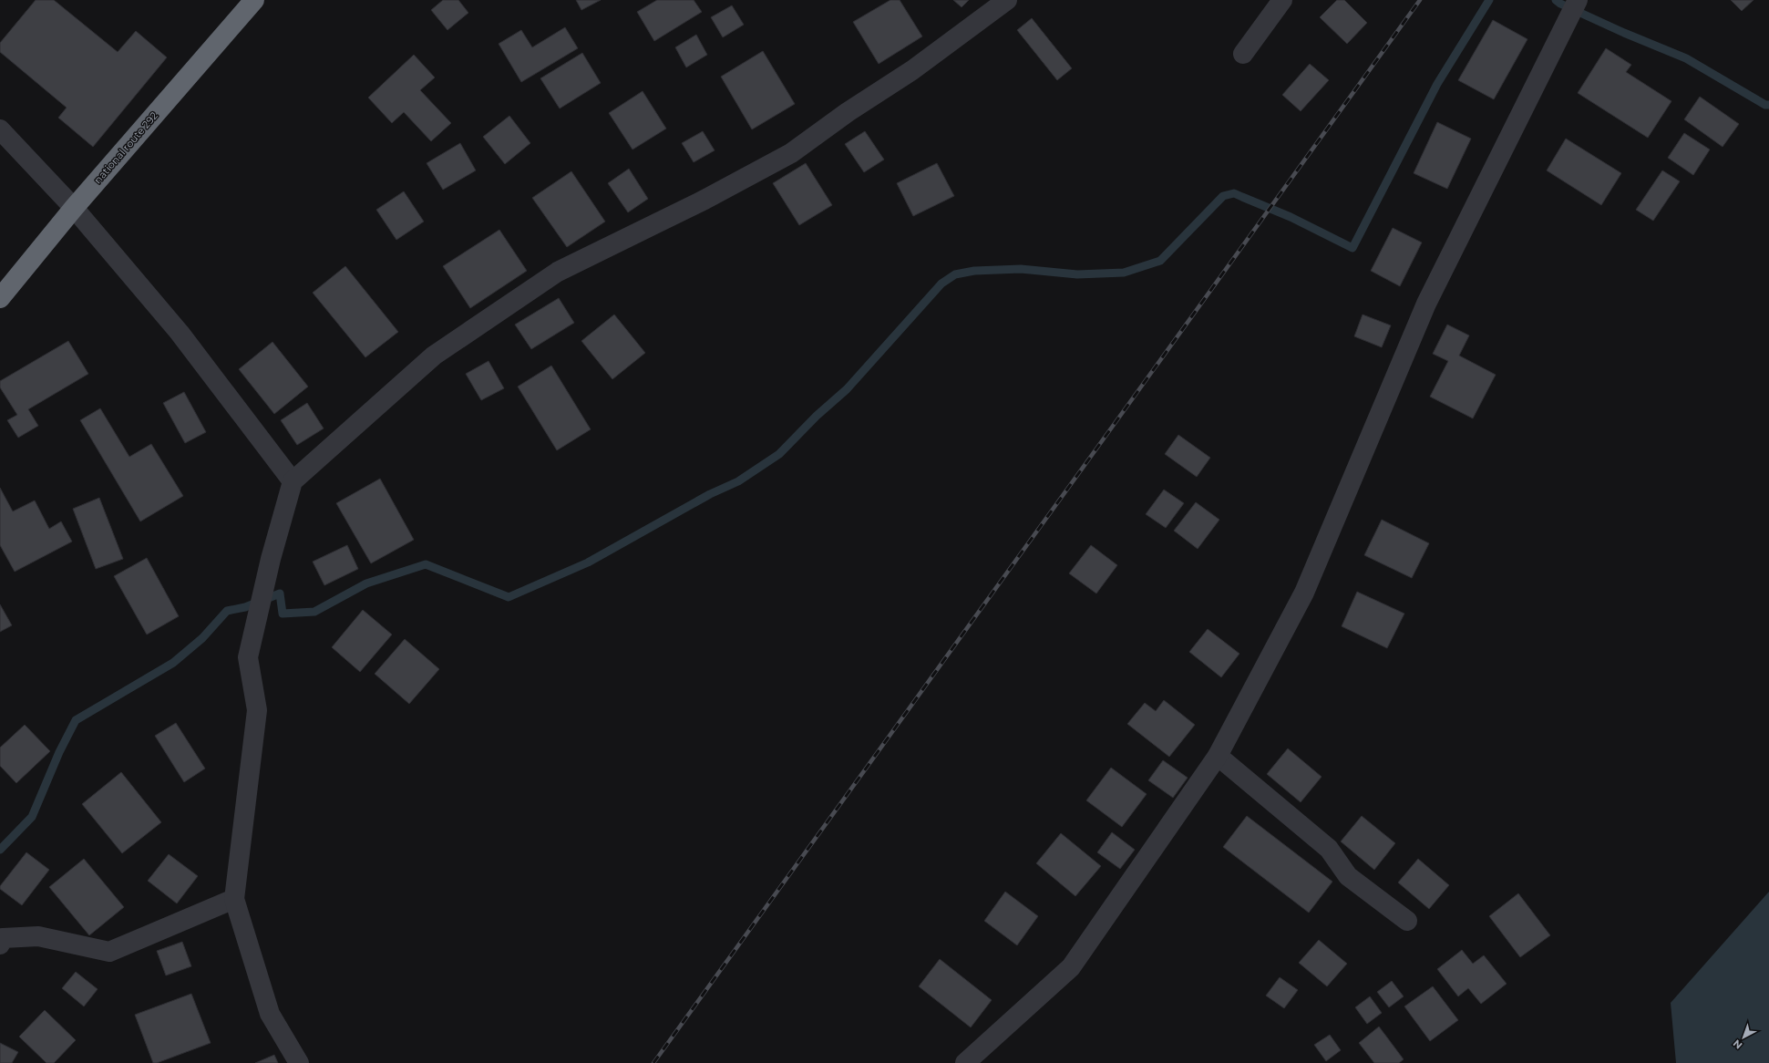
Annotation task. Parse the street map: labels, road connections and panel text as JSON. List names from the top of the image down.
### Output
{
  "streets": {
    "highway": ["national route 292"]
  },
  "north": "bottom left"
}
